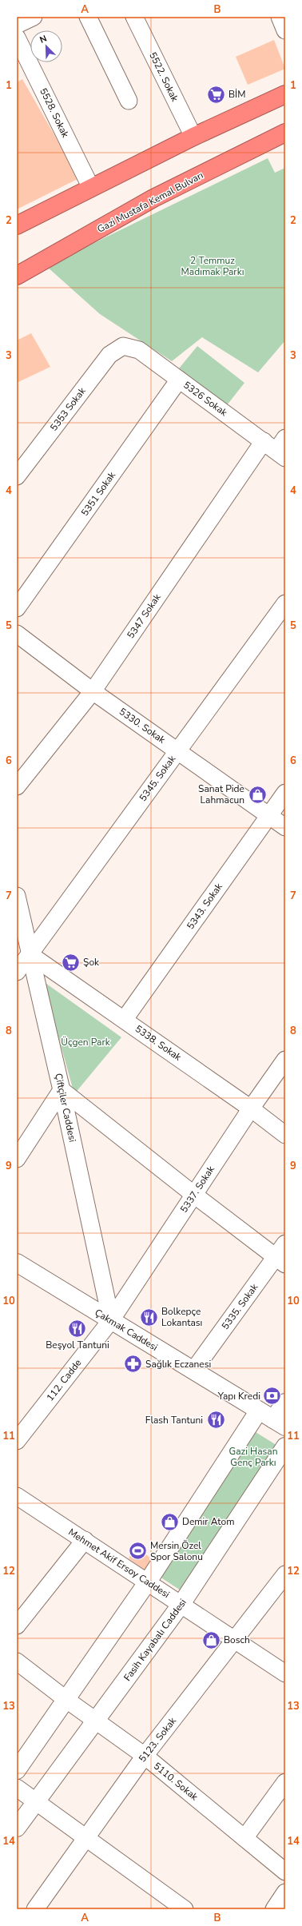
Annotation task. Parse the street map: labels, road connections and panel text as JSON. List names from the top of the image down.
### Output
{
  "streets": {
    "highway": ["Gazi Mustafa Kemal Bulvarı"],
    "street": [
      "5522. Sokak",
      "5528. Sokak",
      "5326 Sokak",
      "5353 Sokak",
      "5351 Sokak",
      "5347 Sokak",
      "5330. Sokak",
      "5345. Sokak",
      "5343. Sokak",
      "5338. Sokak",
      "Çiftçiler Caddesi",
      "5337. Sokak",
      "5335. Sokak",
      "Çakmak Caddesi",
      "112. Cadde",
      "Mehmet Akif Ersoy Caddesi",
      "Fasih Kayabalı Caddesi",
      "5123. Sokak",
      "5110. Sokak"
    ]
  },
  "crossings": [
    ["5326 Sokak", "5353 Sokak"],
    ["5326 Sokak", "5351 Sokak"],
    ["5326 Sokak", "5347 Sokak"],
    ["5347 Sokak", "5330. Sokak"],
    ["5330. Sokak", "5345. Sokak"],
    ["5330. Sokak", "5343. Sokak"],
    ["5345. Sokak", "5338. Sokak"],
    ["5345. Sokak", "Çiftçiler Caddesi"],
    ["5343. Sokak", "5338. Sokak"],
    ["5338. Sokak", "Çiftçiler Caddesi"],
    ["5338. Sokak", "5337. Sokak"],
    ["Çiftçiler Caddesi", "5337. Sokak"],
    ["Çiftçiler Caddesi", "Çakmak Caddesi"],
    ["Çiftçiler Caddesi", "112. Cadde"],
    ["5337. Sokak", "Çakmak Caddesi"],
    ["5337. Sokak", "112. Cadde"],
    ["5335. Sokak", "Çakmak Caddesi"],
    ["Çakmak Caddesi", "112. Cadde"],
    ["Mehmet Akif Ersoy Caddesi", "Fasih Kayabalı Caddesi"],
    ["Mehmet Akif Ersoy Caddesi", "5123. Sokak"],
    ["Fasih Kayabalı Caddesi", "5110. Sokak"],
    ["5123. Sokak", "5110. Sokak"]
  ],
  "parks": ["2 Temmuz Madımak Parkı", "Üçgen Park", "Gazi Hasan Genç Parkı"],
  "places": {
    "supermarket": ["BİM", "Şok"],
    "shop": ["Sanat Pide Lahmacun", "Demir Atom", "Bosch"],
    "restaurant": ["Bolkepçe Lokantası", "Beşyol Tantuni", "Flash Tantuni"],
    "pharmacy": ["Sağlık Eczanesi"],
    "bank": ["Yapı Kredi"],
    "sports": ["Mersin Özel Spor Salonu"]
  },
  "north": "top left",
  "grid": {
    "columns": ["A", "B"],
    "rows": [
      "1",
      "2",
      "3",
      "4",
      "5",
      "6",
      "7",
      "8",
      "9",
      "10",
      "11",
      "12",
      "13",
      "14"
    ]
  }
}
